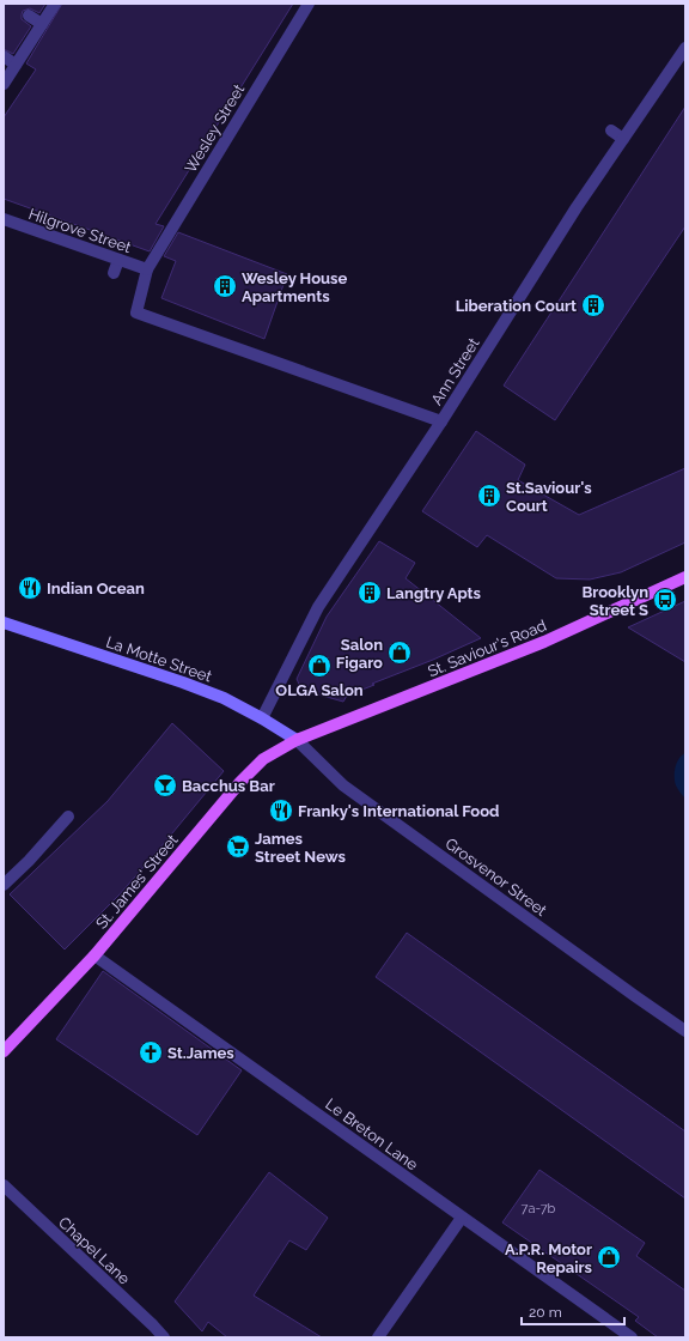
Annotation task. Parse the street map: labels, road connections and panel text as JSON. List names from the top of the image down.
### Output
{
  "streets": {
    "main road": ["St. Saviour's Road", "La Motte Street", "St. James' Street"],
    "street": [
      "Wesley Street",
      "Hilgrove Street",
      "Ann Street",
      "Grosvenor Street",
      "Le Breton Lane",
      "Chapel Lane"
    ]
  },
  "crossings": [
    ["Wesley Street", "Hilgrove Street"],
    ["Wesley Street", "Ann Street"],
    ["Ann Street", "La Motte Street"],
    ["St. Saviour's Road", "La Motte Street"],
    ["St. Saviour's Road", "Grosvenor Street"],
    ["St. Saviour's Road", "St. James' Street"],
    ["La Motte Street", "Grosvenor Street"],
    ["La Motte Street", "St. James' Street"],
    ["Grosvenor Street", "St. James' Street"],
    ["St. James' Street", "Le Breton Lane"]
  ],
  "places": {
    "building": [
      "Wesley House Apartments",
      "Liberation Court",
      "St.Saviour's Court",
      "Langtry Apts"
    ],
    "restaurant": ["Indian Ocean", "Franky's International Food"],
    "bus stop": ["Brooklyn Street S"],
    "shop": ["Salon Figaro", "OLGA Salon", "A.P.R. Motor Repairs"],
    "bar": ["Bacchus Bar"],
    "supermarket": ["James Street News"],
    "church": ["St.James"]
  },
  "house_numbers": ["7a-7b"],
  "scale_bar": "20 m"
}
